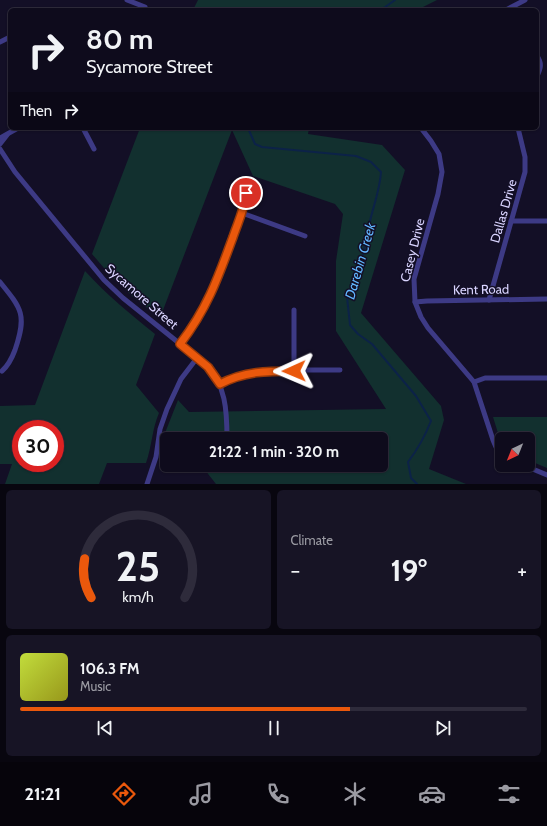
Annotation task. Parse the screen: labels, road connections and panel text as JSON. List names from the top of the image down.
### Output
{
  "streets": {
    "street": [
      "Dallas Drive",
      "Casey Drive",
      "Kent Road",
      "Sycamore Street"
    ]
  },
  "crossings": [
    ["Dallas Drive", "Kent Road"],
    ["Casey Drive", "Kent Road"]
  ],
  "water": ["Darebin Creek"],
  "north": "bottom left",
  "page": {
    "turn": ["80 m", "Sycamore Street"],
    "then": "Then",
    "limit": "30",
    "trip": "21:22 · 1 min · 320 m",
    "tile": "Climate",
    "heat": ["−", "19°", "+"],
    "song": ["106.3 FM", "Music"],
    "tabs": "21:21",
    "gauge": ["25", "km/h"]
  }
}
